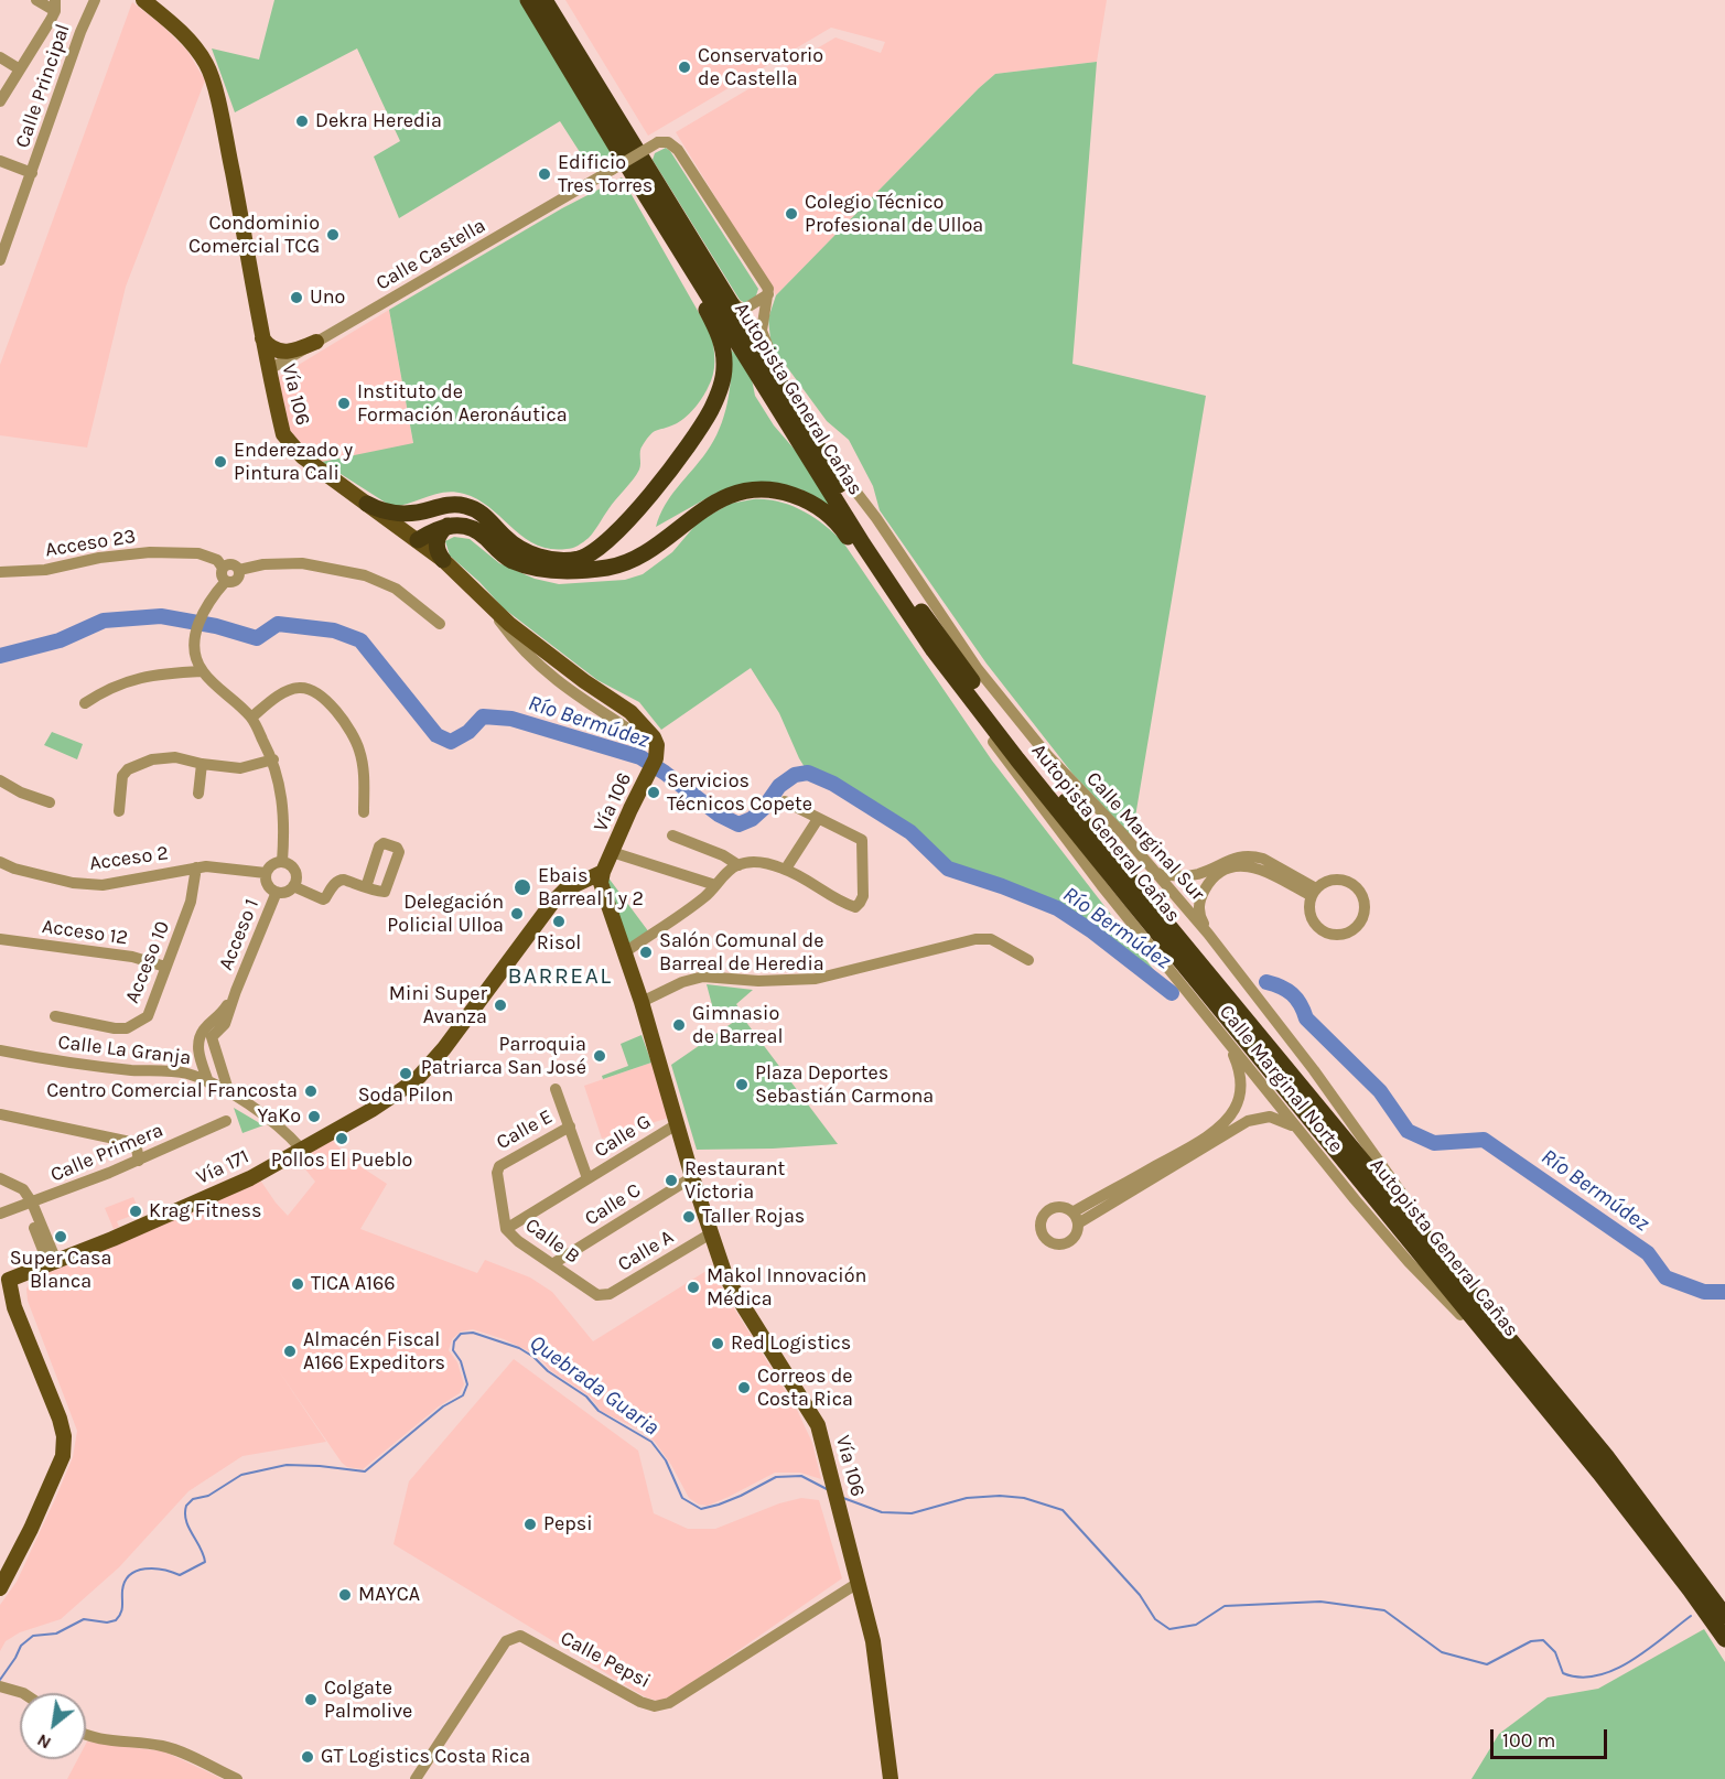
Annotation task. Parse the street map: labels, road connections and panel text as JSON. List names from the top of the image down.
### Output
{
  "streets": {
    "highway": ["Autopista General Cañas"],
    "main road": ["Vía 106", "Vía 171"],
    "street": [
      "Calle Principal",
      "Calle Castella",
      "Acceso 23",
      "Calle Marginal Sur",
      "Acceso 2",
      "Acceso 12",
      "Acceso 1",
      "Acceso 10",
      "Calle La Granja",
      "Calle Marginal Norte",
      "Calle E",
      "Calle G",
      "Calle Primera",
      "Calle C",
      "Calle B",
      "Calle A",
      "Calle Pepsi"
    ]
  },
  "crossings": [
    ["Calle Castella", "Vía 106"],
    ["Vía 106", "Calle G"],
    ["Vía 106", "Vía 171"],
    ["Vía 106", "Calle C"],
    ["Vía 106", "Calle A"],
    ["Vía 106", "Calle Pepsi"],
    ["Autopista General Cañas", "Calle Marginal Sur"],
    ["Autopista General Cañas", "Calle Marginal Norte"],
    ["Acceso 2", "Acceso 1"],
    ["Acceso 2", "Acceso 10"],
    ["Acceso 12", "Acceso 10"],
    ["Acceso 1", "Calle La Granja"],
    ["Calle La Granja", "Vía 171"],
    ["Calle E", "Calle B"],
    ["Calle G", "Calle B"],
    ["Calle C", "Calle B"],
    ["Calle B", "Calle A"]
  ],
  "districts": ["BARREAL"],
  "water": ["Río Bermúdez", "Quebrada Guaria"],
  "places": [
    "Conservatorio de Castella",
    "Dekra Heredia",
    "Edificio Tres Torres",
    "Colegio Técnico Profesional de Ulloa",
    "Condominio Comercial TCG",
    "Uno",
    "Instituto de Formación Aeronáutica",
    "Enderezado y Pintura Cali",
    "Servicios Técnicos Copete",
    "Ebais Barreal 1 y 2",
    "Delegación Policial Ulloa",
    "Risol",
    "Salón Comunal de Barreal de Heredia",
    "Mini Super Avanza",
    "Gimnasio de Barreal",
    "Parroquia Patriarca San José",
    "Soda Pilon",
    "Plaza Deportes Sebastián Carmona",
    "Centro Comercial Francosta",
    "YaKo",
    "Pollos El Pueblo",
    "Restaurant Victoria",
    "Krag Fitness",
    "Taller Rojas",
    "Super Casa Blanca",
    "TICA A166",
    "Makol Innovación Médica",
    "Red Logistics",
    "Almacén Fiscal A166 Expeditors",
    "Correos de Costa Rica",
    "Pepsi",
    "MAYCA",
    "Colgate Palmolive",
    "GT Logistics Costa Rica"
  ],
  "scale_bar": "100 m",
  "north": "bottom left"
}
